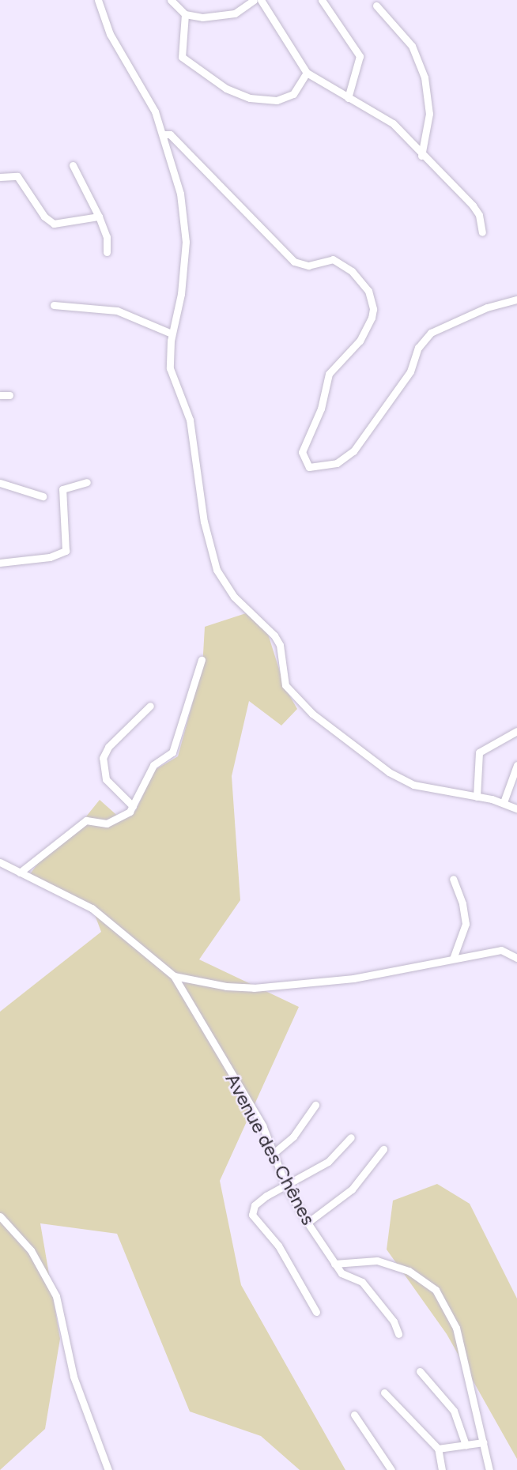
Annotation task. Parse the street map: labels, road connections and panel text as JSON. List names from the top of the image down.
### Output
{
  "streets": {
    "street": ["Avenue des Chênes"]
  }
}
